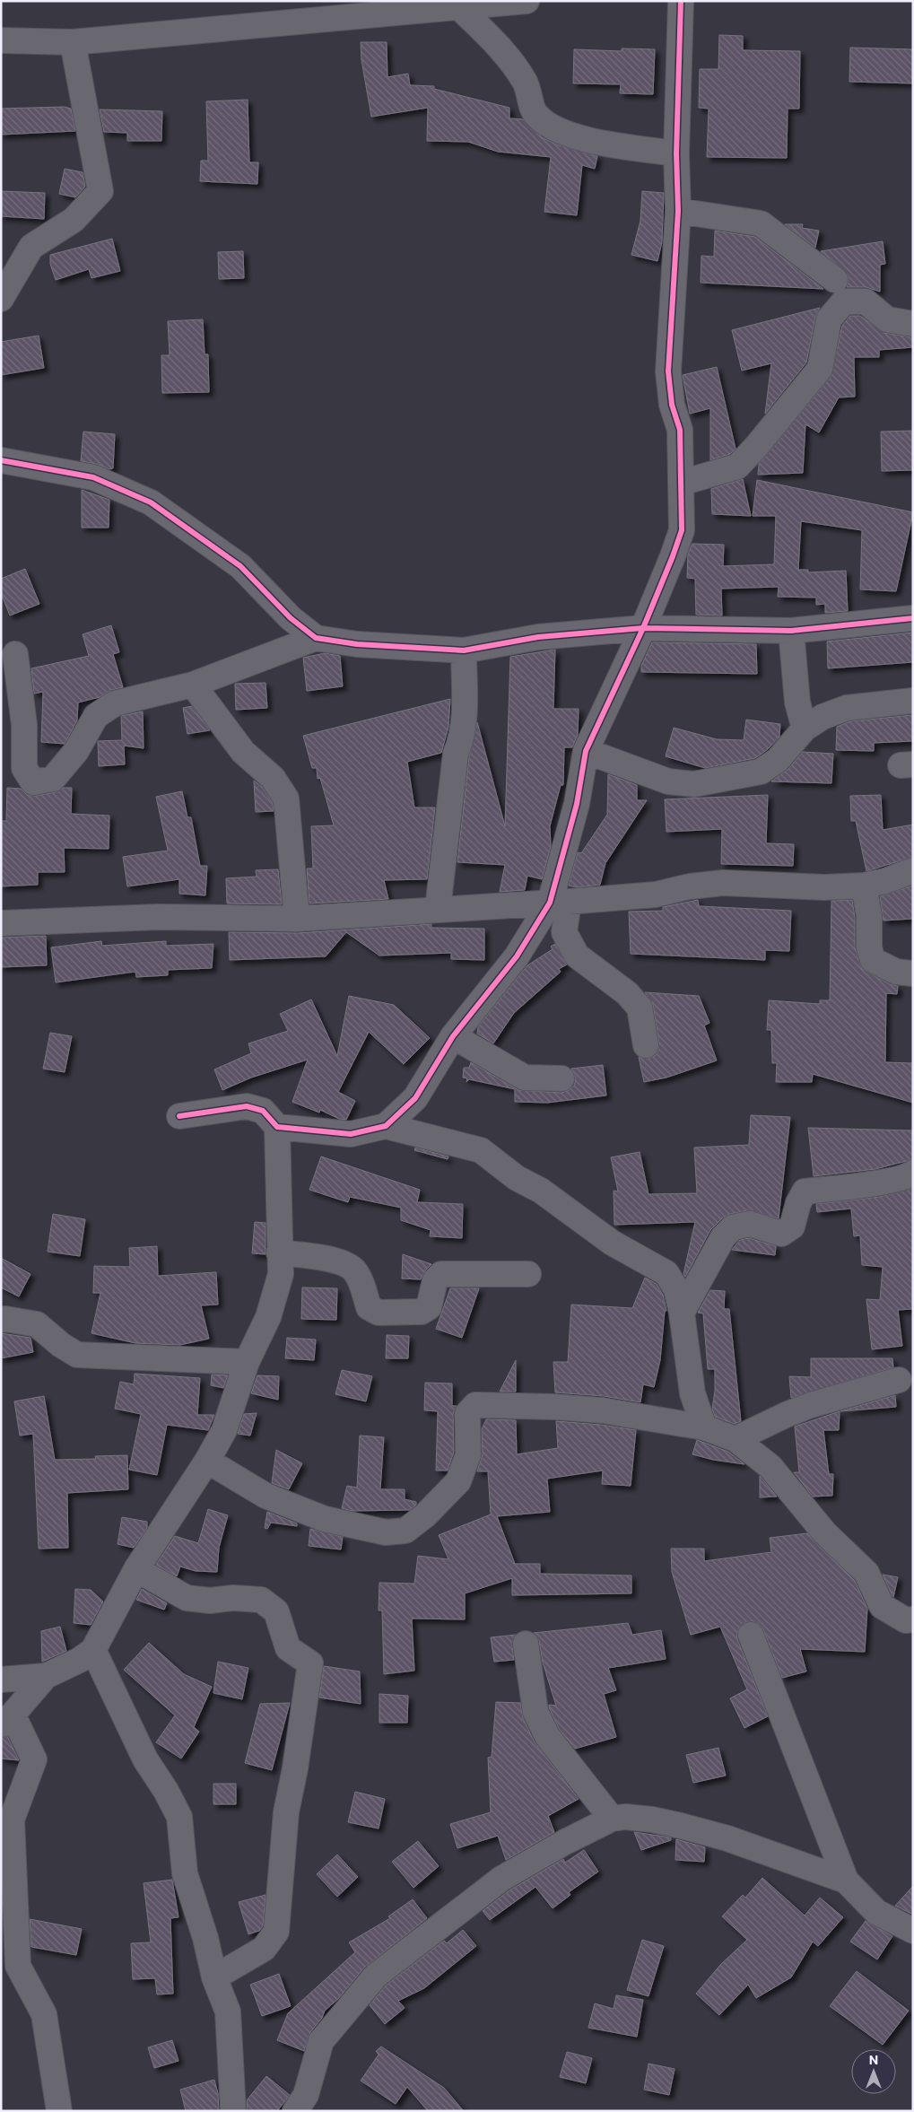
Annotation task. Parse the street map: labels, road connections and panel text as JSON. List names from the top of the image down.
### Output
{
  "north": "top"
}
